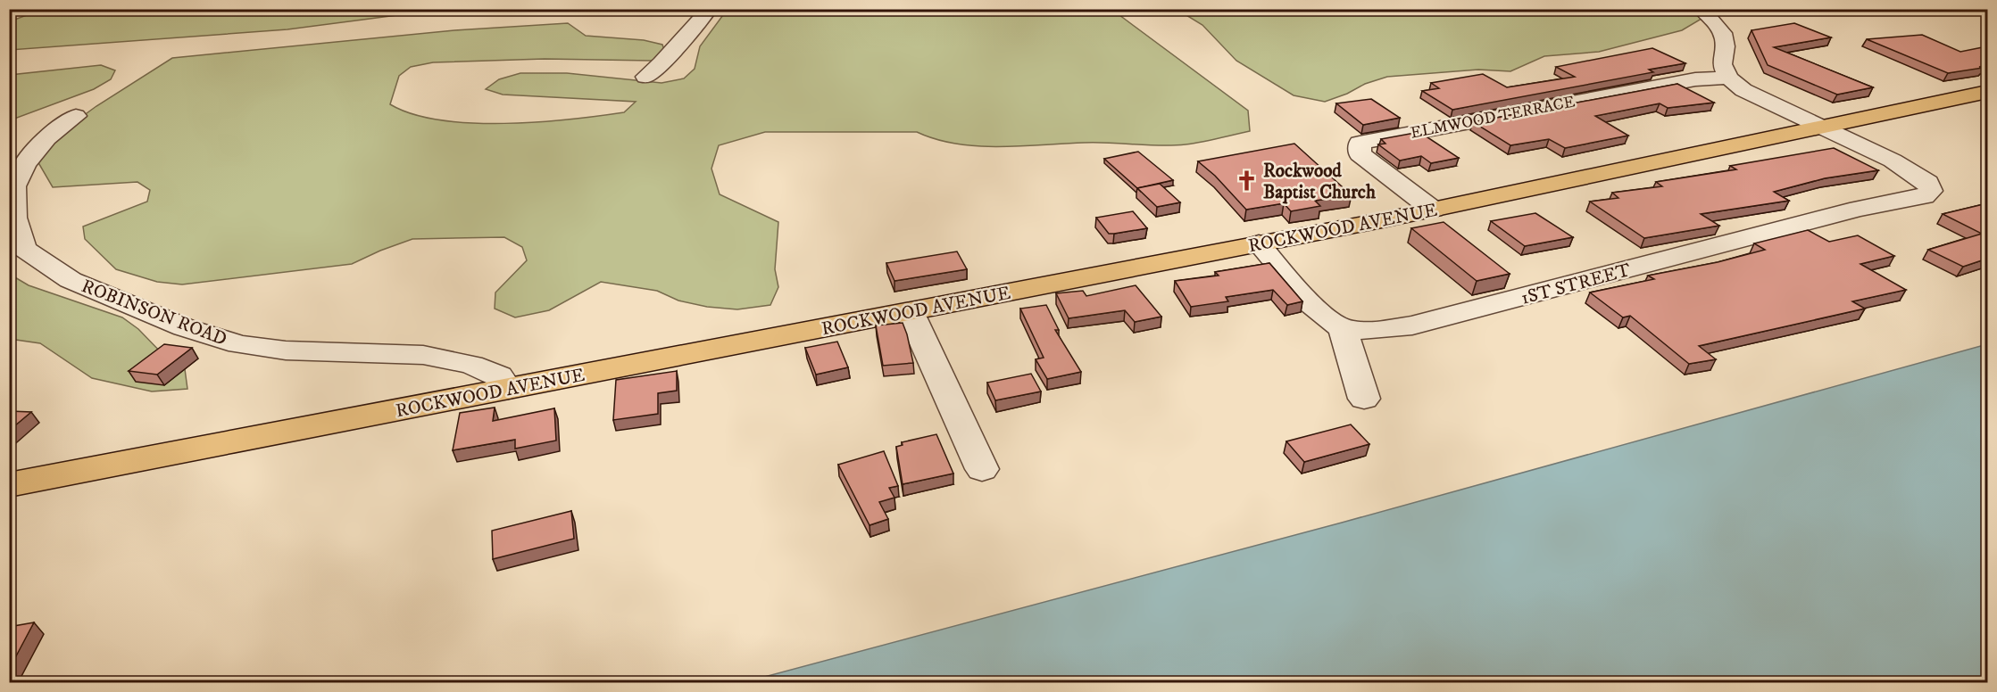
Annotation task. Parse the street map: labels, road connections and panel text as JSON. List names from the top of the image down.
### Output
{
  "streets": {
    "main road": ["ROCKWOOD AVENUE"],
    "street": ["ELMWOOD TERRACE", "1ST STREET", "ROBINSON ROAD"]
  },
  "crossings": [
    ["ELMWOOD TERRACE", "ROCKWOOD AVENUE"],
    ["ROCKWOOD AVENUE", "1ST STREET"],
    ["ROCKWOOD AVENUE", "ROBINSON ROAD"]
  ],
  "places": {
    "church": ["Rockwood Baptist Church"]
  }
}
